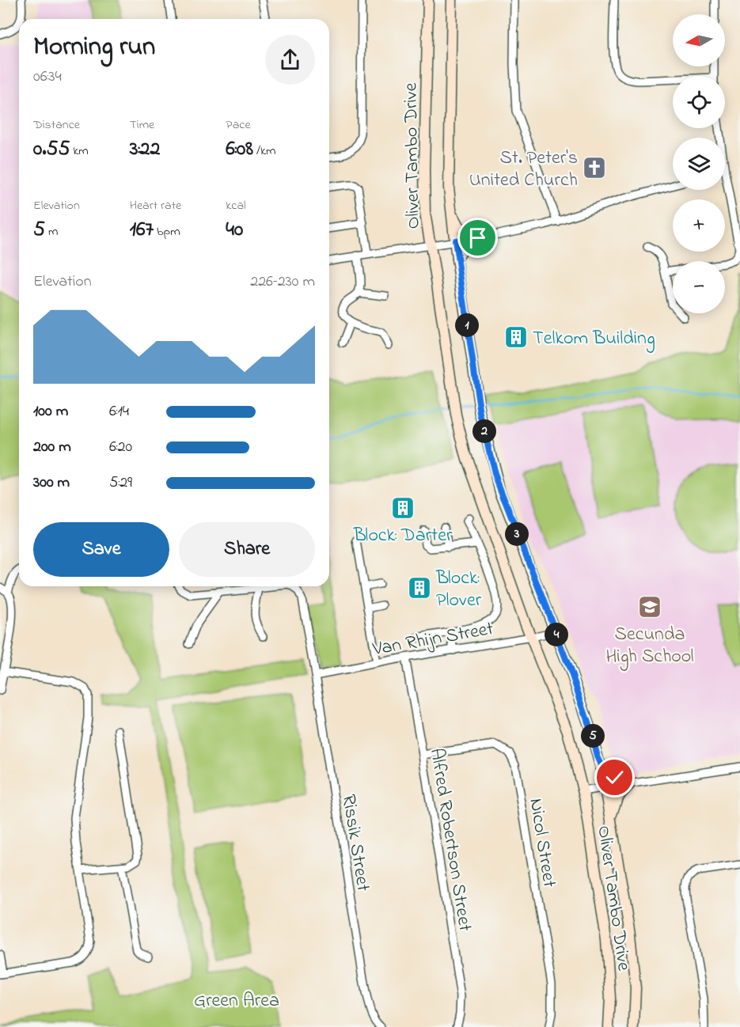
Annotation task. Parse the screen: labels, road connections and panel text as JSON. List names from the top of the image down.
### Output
{
  "streets": {
    "street": [
      "Oliver Tambo Drive",
      "Van Rhijn Street",
      "Alfred Robertson Street",
      "Rissik Street",
      "Nicol Street"
    ]
  },
  "crossings": [
    ["Oliver Tambo Drive", "Van Rhijn Street"],
    ["Van Rhijn Street", "Alfred Robertson Street"],
    ["Van Rhijn Street", "Rissik Street"],
    ["Alfred Robertson Street", "Nicol Street"]
  ],
  "parks": ["Green Area"],
  "places": {
    "church": ["St. Peter's United Church"],
    "building": ["Telkom Building", "Block: Darter", "Block: Plover"],
    "school or university": ["Secunda High School"]
  },
  "north": "left",
  "page": {
    "map_buttons": ["+", "−"],
    "heading": ["Morning run", "06:34"],
    "stats": [
      ["Distance", "0.55 km"],
      ["Time", "3:22"],
      ["Pace", "6:08 /km"],
      ["Elevation", "5 m"],
      ["Heart rate", "167 bpm"],
      ["kcal", "40"]
    ],
    "chart": ["Elevation", "226–230 m"],
    "pins": [
      "1",
      "2",
      "3",
      "4",
      "5"
    ],
    "list": [
      {
        "name": "100 m",
        "note": "6:14"
      },
      {
        "name": "200 m",
        "note": "6:20"
      },
      {
        "name": "300 m",
        "note": "5:29"
      }
    ],
    "buttons": ["Save", "Share"]
  }
}
